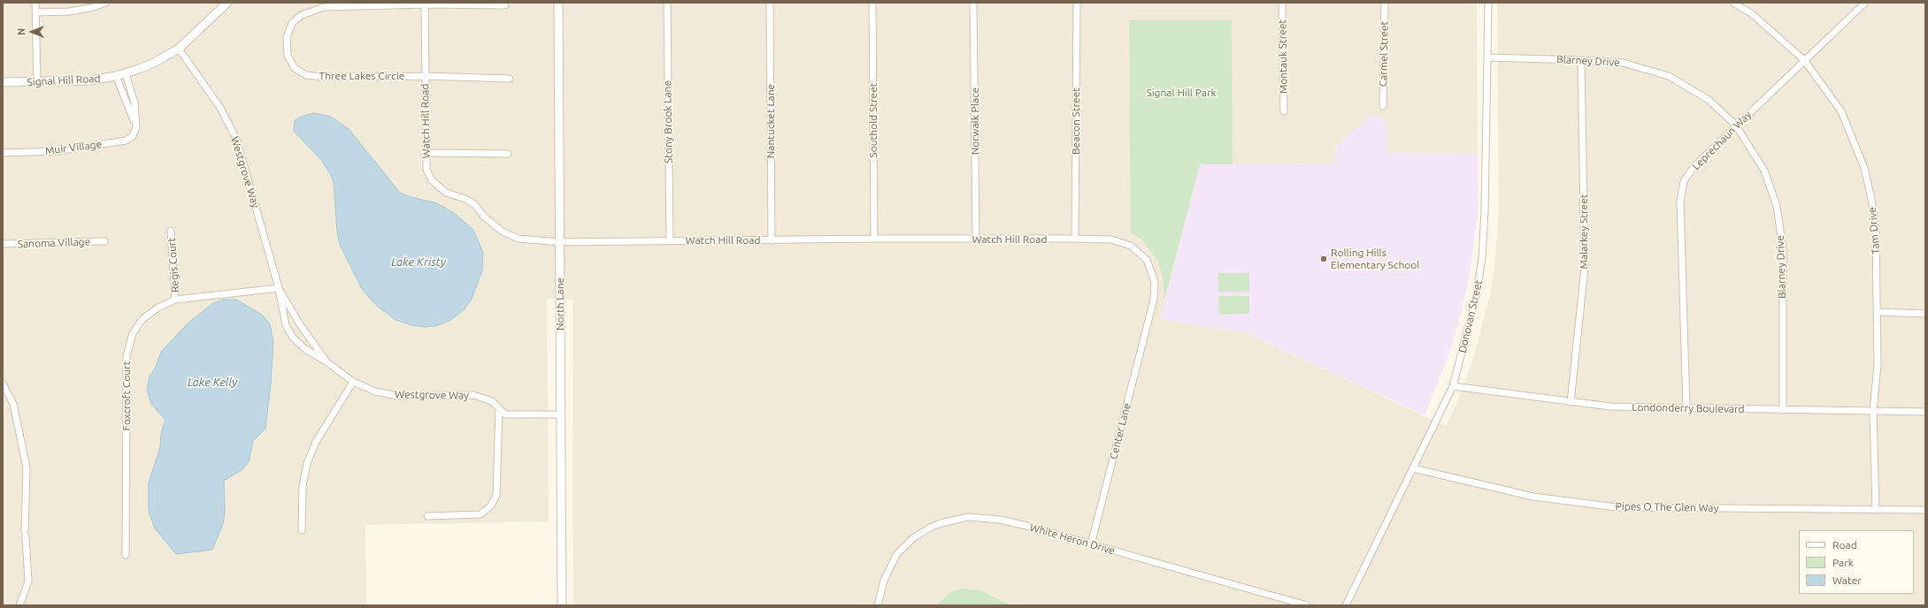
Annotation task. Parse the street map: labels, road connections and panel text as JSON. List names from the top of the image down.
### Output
{
  "streets": {
    "street": [
      "Carmel Street",
      "Montauk Street",
      "Blarney Drive",
      "Three Lakes Circle",
      "Signal Hill Road",
      "Southold Street",
      "Watch Hill Road",
      "Nantucket Lane",
      "Norwalk Place",
      "Beacon Street",
      "Stony Brook Lane",
      "Leprechaun Way",
      "Muir Village",
      "Westgrove Way",
      "Tam Drive",
      "Malarkey Street",
      "Sanoma Village",
      "Regis Court",
      "North Lane",
      "Donovan Street",
      "Foxcroft Court",
      "Londonderry Boulevard",
      "Center Lane",
      "Pipes O The Glen Way",
      "White Heron Drive"
    ]
  },
  "crossings": [
    ["Blarney Drive", "Leprechaun Way"],
    ["Blarney Drive", "Malarkey Street"],
    ["Blarney Drive", "Donovan Street"],
    ["Blarney Drive", "Londonderry Boulevard"],
    ["Three Lakes Circle", "Watch Hill Road"],
    ["Signal Hill Road", "Westgrove Way"],
    ["Southold Street", "Watch Hill Road"],
    ["Watch Hill Road", "Nantucket Lane"],
    ["Watch Hill Road", "Norwalk Place"],
    ["Watch Hill Road", "Beacon Street"],
    ["Watch Hill Road", "Stony Brook Lane"],
    ["Watch Hill Road", "North Lane"],
    ["Watch Hill Road", "Center Lane"],
    ["Leprechaun Way", "Tam Drive"],
    ["Leprechaun Way", "Londonderry Boulevard"],
    ["Westgrove Way", "North Lane"],
    ["Westgrove Way", "Foxcroft Court"],
    ["Tam Drive", "Londonderry Boulevard"],
    ["Tam Drive", "Pipes O The Glen Way"],
    ["Malarkey Street", "Londonderry Boulevard"],
    ["Regis Court", "Foxcroft Court"],
    ["Donovan Street", "Londonderry Boulevard"],
    ["Donovan Street", "Pipes O The Glen Way"],
    ["Center Lane", "White Heron Drive"]
  ],
  "water": ["Lake Kristy", "Lake Kelly"],
  "parks": ["Signal Hill Park"],
  "places": ["Rolling Hills Elementary School"],
  "legend": ["Road", "Park", "Water"],
  "north": "left"
}
